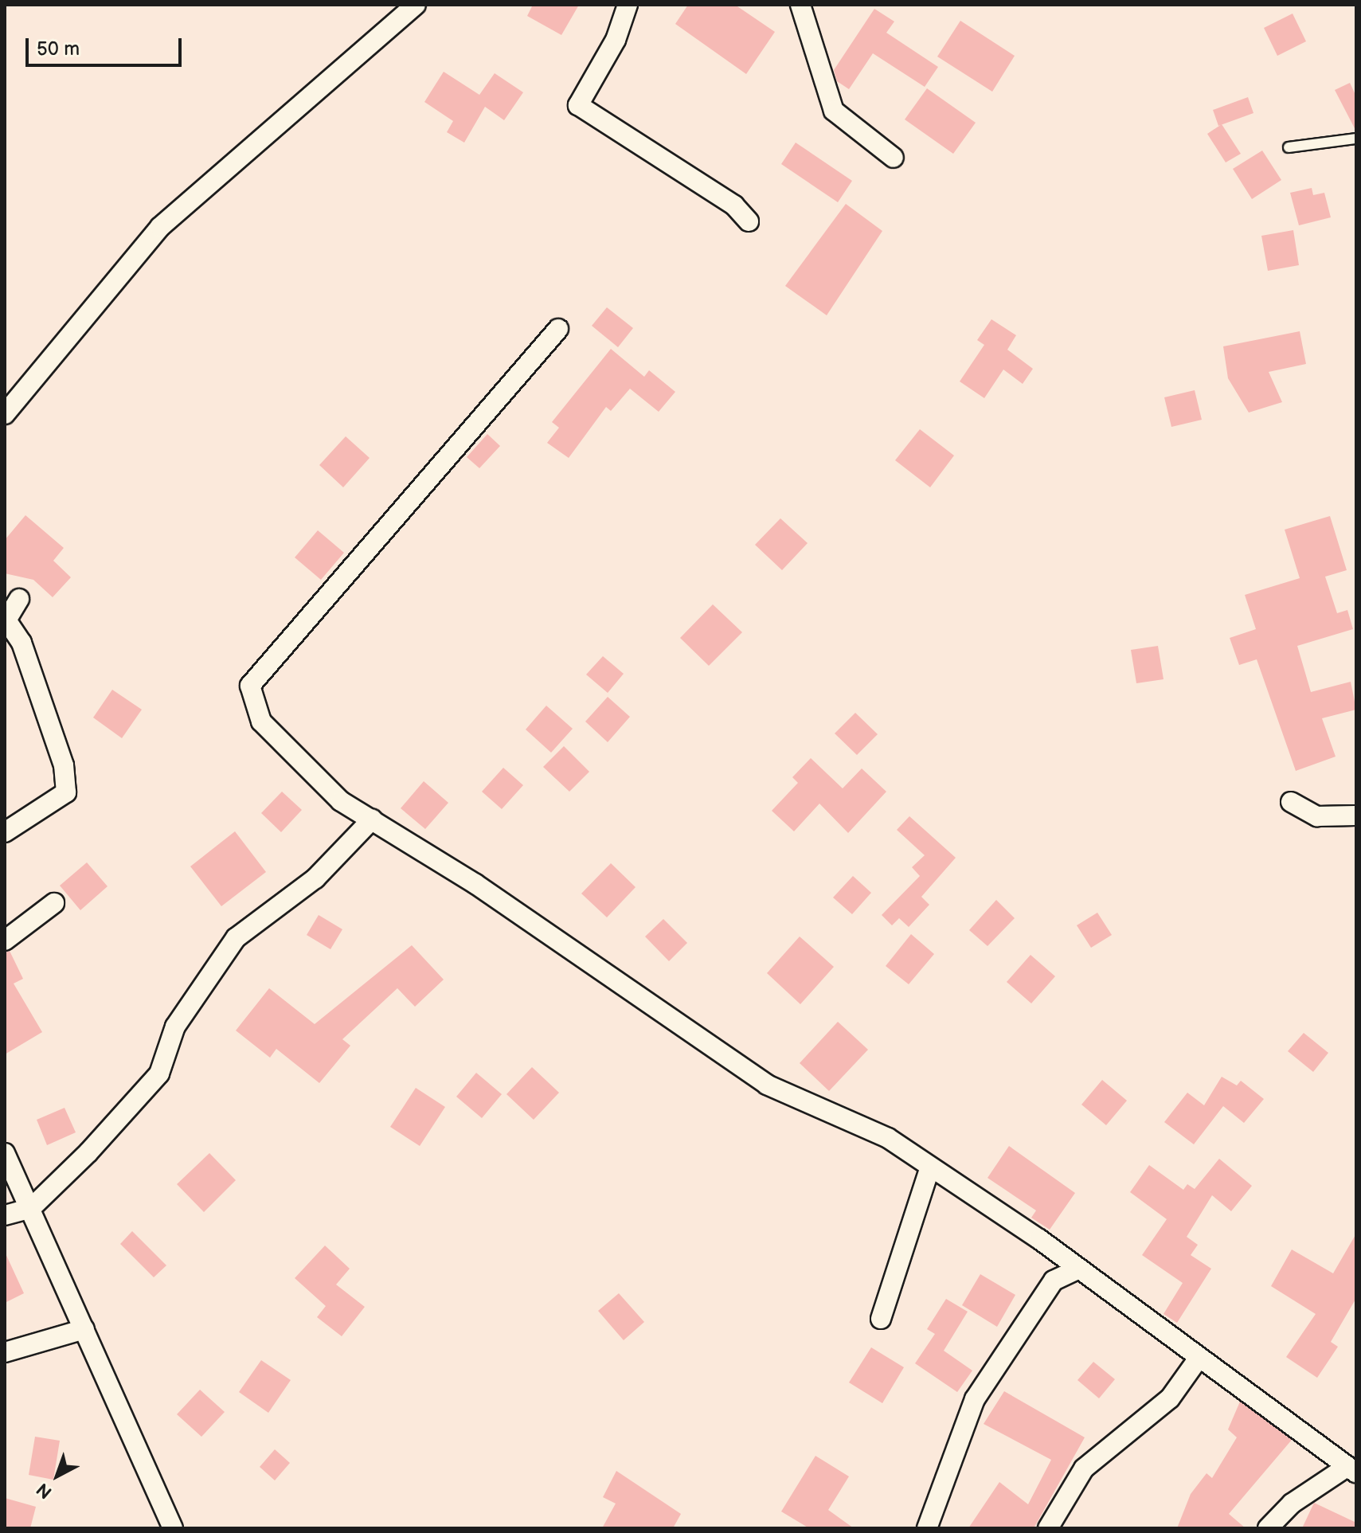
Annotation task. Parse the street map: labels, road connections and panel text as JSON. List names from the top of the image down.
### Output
{
  "scale_bar": "50 m",
  "north": "bottom left"
}
